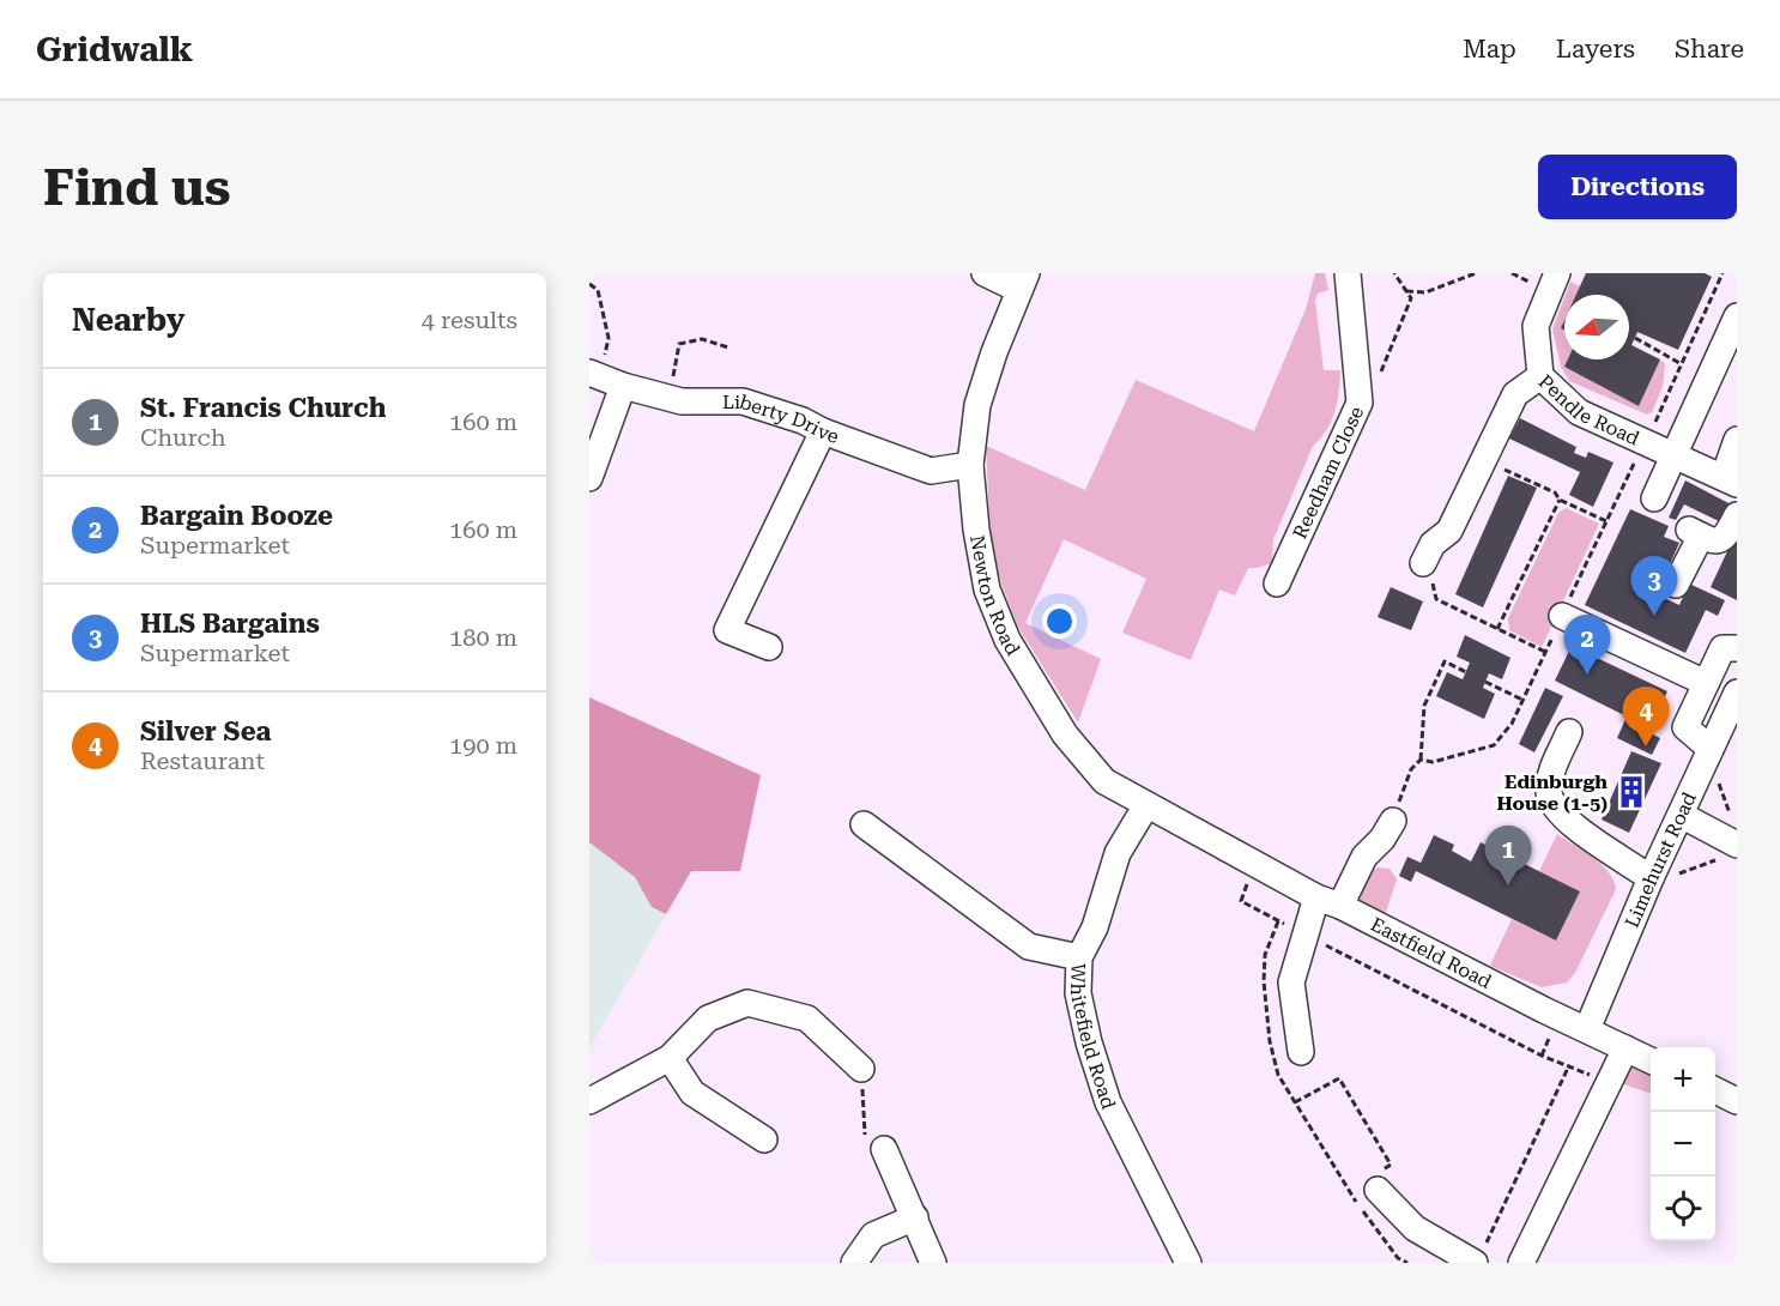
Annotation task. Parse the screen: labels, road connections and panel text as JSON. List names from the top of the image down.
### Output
{
  "streets": {
    "street": [
      "Pendle Road",
      "Liberty Drive",
      "Reedham Close",
      "Newton Road",
      "Limehurst Road",
      "Eastfield Road",
      "Whitefield Road"
    ]
  },
  "crossings": [
    ["Liberty Drive", "Newton Road"],
    ["Newton Road", "Eastfield Road"],
    ["Newton Road", "Whitefield Road"],
    ["Limehurst Road", "Eastfield Road"]
  ],
  "places": {
    "building": ["Edinburgh House (1-5)"]
  },
  "north": "left",
  "page": {
    "header": "Gridwalk",
    "nav": ["Map", "Layers", "Share"],
    "buttons": "Directions",
    "title": "Find us",
    "heading": ["Nearby", "4 results"],
    "list": [
      {
        "mark": "1",
        "name": "St. Francis Church",
        "note": "Church",
        "value": "160 m"
      },
      {
        "mark": "2",
        "name": "Bargain Booze",
        "note": "Supermarket",
        "value": "160 m"
      },
      {
        "mark": "3",
        "name": "HLS Bargains",
        "note": "Supermarket",
        "value": "180 m"
      },
      {
        "mark": "4",
        "name": "Silver Sea",
        "note": "Restaurant",
        "value": "190 m"
      }
    ],
    "pins": [
      "3",
      "2",
      "4",
      "1"
    ],
    "map_buttons": ["+", "−"]
  }
}
